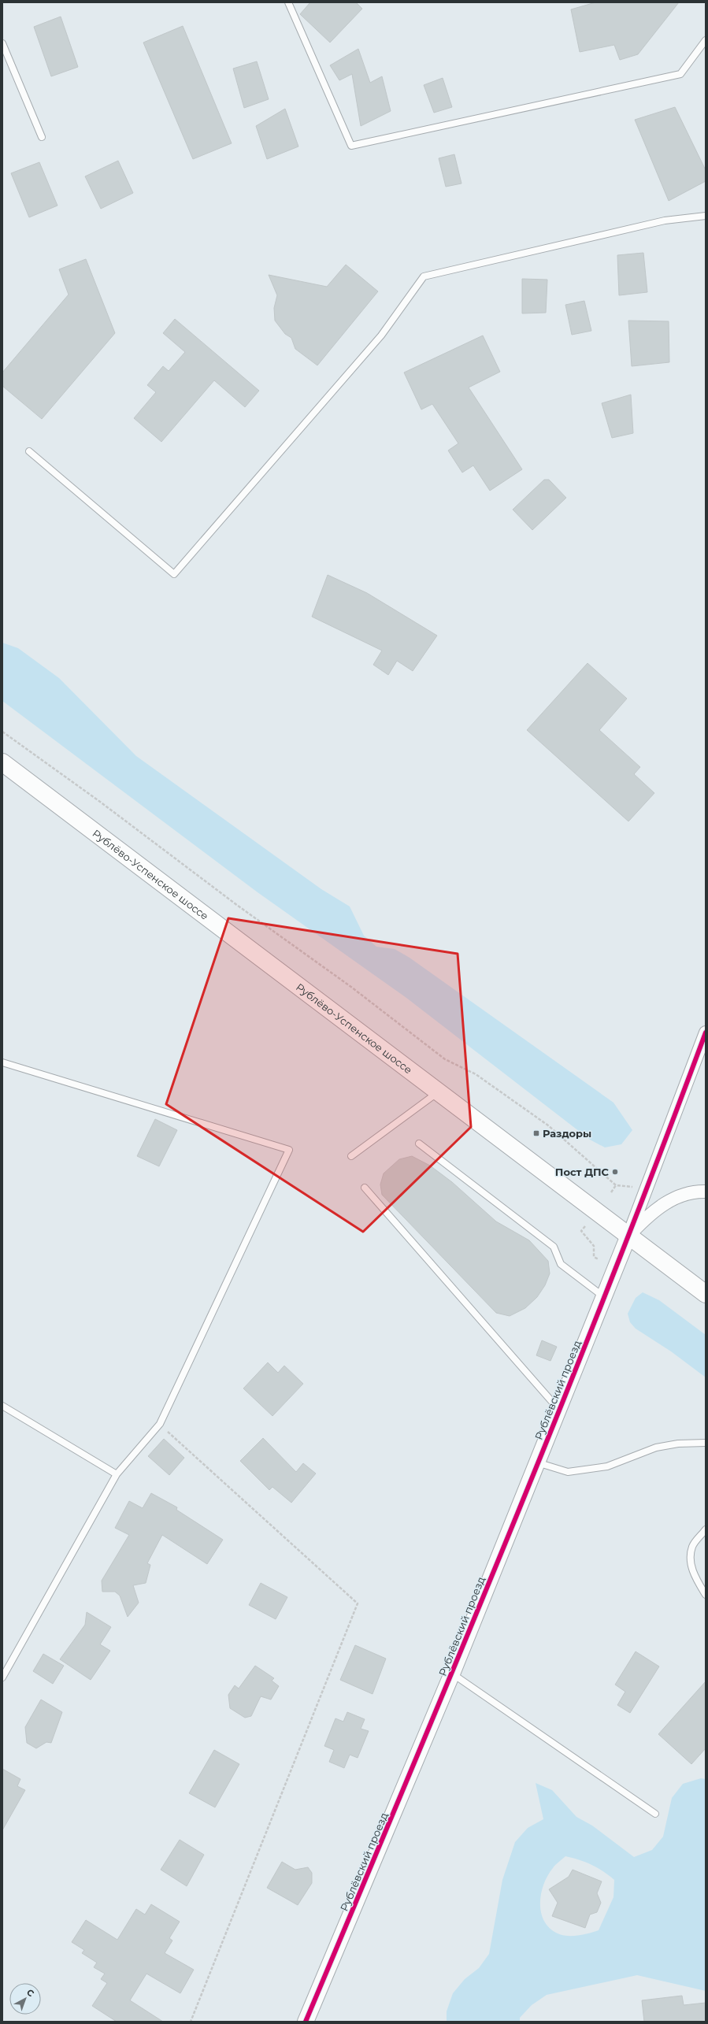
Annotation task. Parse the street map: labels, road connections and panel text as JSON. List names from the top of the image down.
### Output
{
  "streets": {
    "main road": ["Рублёво-Успенское шоссе"],
    "street": ["Рублёвский проезд"]
  },
  "crossings": [
    ["Рублёво-Успенское шоссе", "Рублёвский проезд"]
  ],
  "places": {
    "transit": ["Раздоры"],
    "other": ["Пост ДПС"]
  },
  "north": "top right"
}
